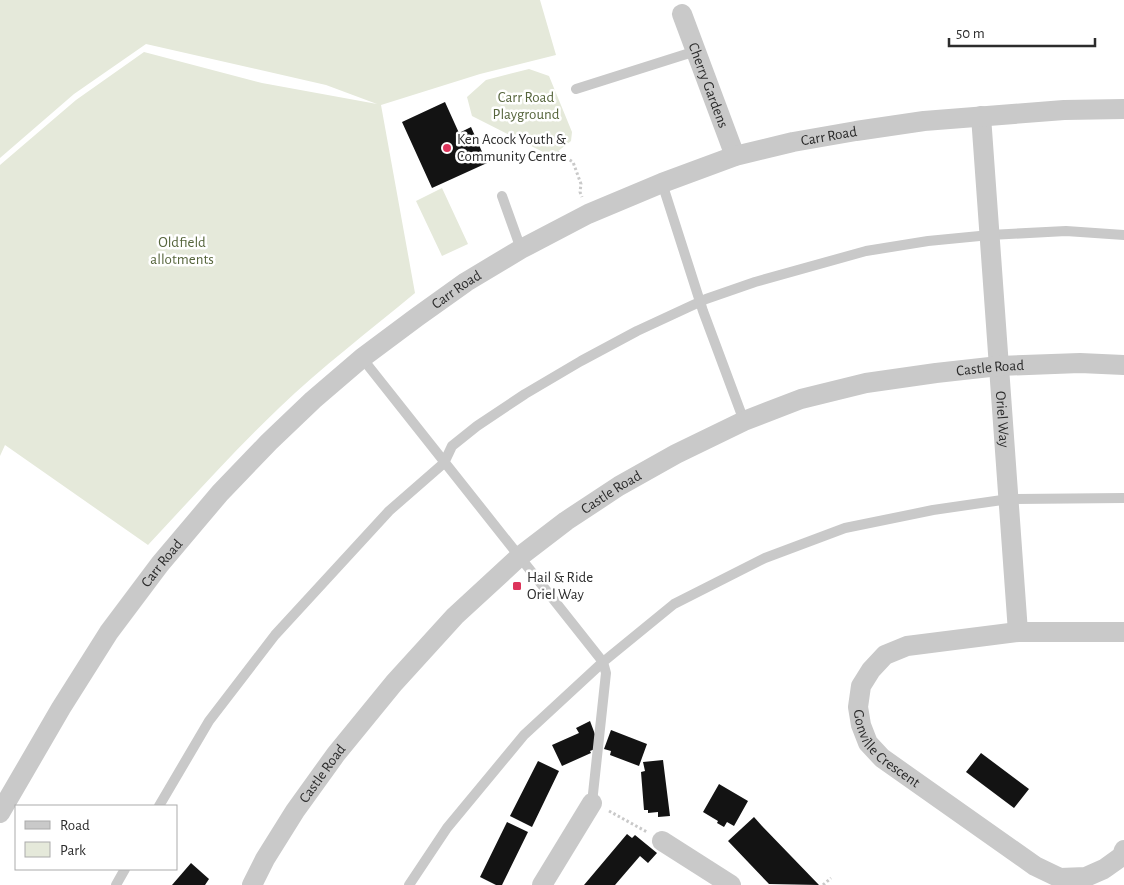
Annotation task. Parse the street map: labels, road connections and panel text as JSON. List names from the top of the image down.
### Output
{
  "streets": {
    "street": [
      "Cherry Gardens",
      "Carr Road",
      "Castle Road",
      "Oriel Way",
      "Gonville Crescent"
    ]
  },
  "crossings": [
    ["Cherry Gardens", "Carr Road"],
    ["Carr Road", "Oriel Way"],
    ["Castle Road", "Oriel Way"],
    ["Oriel Way", "Gonville Crescent"]
  ],
  "parks": ["Carr Road Playground", "Oldfield allotments"],
  "places": {
    "other": ["Ken Acock Youth & Community Centre"],
    "transit": ["Hail & Ride Oriel Way"]
  },
  "legend": ["Road", "Park"],
  "scale_bar": "50 m"
}
